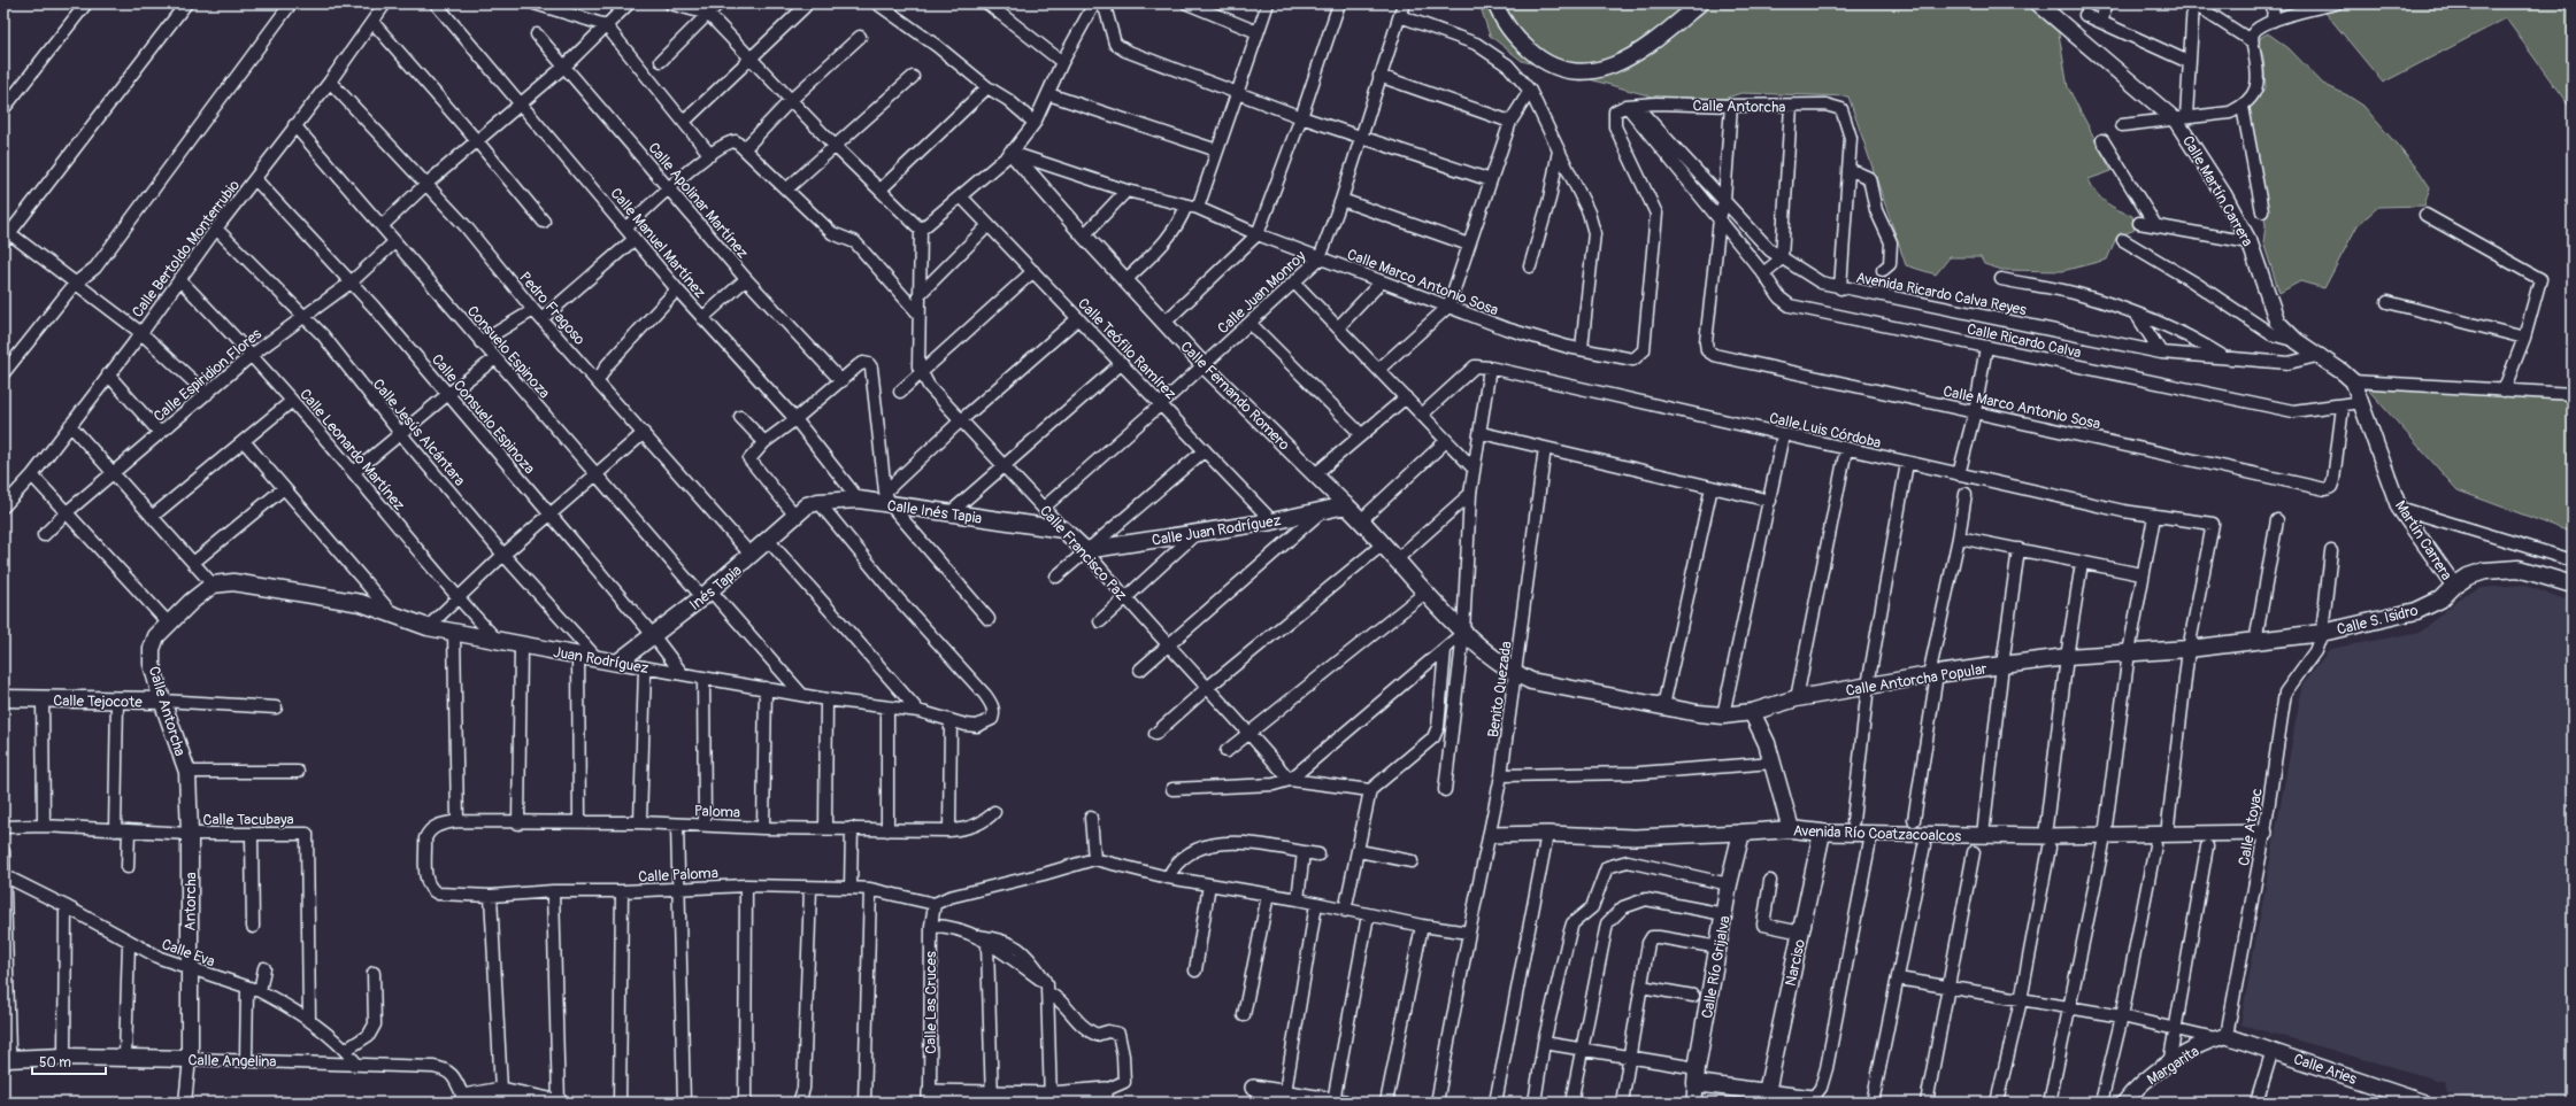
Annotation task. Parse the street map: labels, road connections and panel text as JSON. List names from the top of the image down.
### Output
{
  "streets": {
    "main road": [
      "Calle Antorcha",
      "Calle Fernando Romero",
      "Calle Inés Tapia",
      "Calle Juan Rodríguez",
      "Martín Carrera",
      "Calle Francisco Paz",
      "Inés Tapia",
      "Calle S. Isidro",
      "Juan Rodríguez",
      "Calle Antorcha Popular",
      "Calle Tejocote",
      "Avenida Río Coatzacoalcos",
      "Antorcha",
      "Narciso",
      "Calle Río Grijalva",
      "Calle Angelina"
    ],
    "street": [
      "Calle Martín Carrera",
      "Calle Apolinar Martínez",
      "Calle Manuel Martínez",
      "Calle Bertoldo Monterrubio",
      "Calle Marco Antonio Sosa",
      "Calle Juan Monroy",
      "Avenida Ricardo Calva Reyes",
      "Pedro Fragoso",
      "Calle Ricardo Calva",
      "Calle Teófilo Ramírez",
      "Consuelo Espinoza",
      "Calle Espiridion Flores",
      "Calle Consuelo Espinoza",
      "Calle Luis Córdoba",
      "Calle Jesús Alcántara",
      "Calle Leonardo Martínez",
      "Benito Quezada",
      "Paloma",
      "Calle Tacubaya",
      "Calle Atoyac",
      "Calle Paloma",
      "Calle Eva",
      "Calle Las Cruces",
      "Margarita",
      "Calle Aries"
    ]
  },
  "crossings": [
    ["Calle Antorcha", "Calle Marco Antonio Sosa"],
    ["Calle Antorcha", "Avenida Ricardo Calva Reyes"],
    ["Calle Antorcha", "Calle Ricardo Calva"],
    ["Calle Antorcha", "Juan Rodríguez"],
    ["Calle Antorcha", "Calle Tejocote"],
    ["Calle Antorcha", "Calle Tacubaya"],
    ["Calle Antorcha", "Antorcha"],
    ["Calle Martín Carrera", "Avenida Ricardo Calva Reyes"],
    ["Calle Martín Carrera", "Calle Ricardo Calva"],
    ["Calle Martín Carrera", "Martín Carrera"],
    ["Calle Manuel Martínez", "Calle Inés Tapia"],
    ["Calle Bertoldo Monterrubio", "Pedro Fragoso"],
    ["Calle Bertoldo Monterrubio", "Consuelo Espinoza"],
    ["Calle Bertoldo Monterrubio", "Calle Consuelo Espinoza"],
    ["Calle Bertoldo Monterrubio", "Calle Jesús Alcántara"],
    ["Calle Bertoldo Monterrubio", "Calle Leonardo Martínez"],
    ["Calle Marco Antonio Sosa", "Calle Juan Monroy"],
    ["Calle Marco Antonio Sosa", "Calle Ricardo Calva"],
    ["Calle Marco Antonio Sosa", "Calle Fernando Romero"],
    ["Calle Juan Monroy", "Calle Teófilo Ramírez"],
    ["Calle Juan Monroy", "Calle Fernando Romero"],
    ["Calle Juan Monroy", "Calle Francisco Paz"],
    ["Avenida Ricardo Calva Reyes", "Calle Ricardo Calva"],
    ["Pedro Fragoso", "Inés Tapia"],
    ["Calle Ricardo Calva", "Martín Carrera"],
    ["Calle Teófilo Ramírez", "Calle Juan Rodríguez"],
    ["Consuelo Espinoza", "Calle Espiridion Flores"],
    ["Consuelo Espinoza", "Inés Tapia"],
    ["Consuelo Espinoza", "Juan Rodríguez"],
    ["Calle Espiridion Flores", "Calle Consuelo Espinoza"],
    ["Calle Espiridion Flores", "Calle Jesús Alcántara"],
    ["Calle Espiridion Flores", "Calle Leonardo Martínez"],
    ["Calle Fernando Romero", "Calle Juan Rodríguez"],
    ["Calle Fernando Romero", "Calle Antorcha Popular"],
    ["Calle Fernando Romero", "Benito Quezada"],
    ["Calle Consuelo Espinoza", "Inés Tapia"],
    ["Calle Consuelo Espinoza", "Juan Rodríguez"],
    ["Calle Luis Córdoba", "Calle Antorcha Popular"],
    ["Calle Jesús Alcántara", "Juan Rodríguez"],
    ["Calle Leonardo Martínez", "Juan Rodríguez"],
    ["Calle Inés Tapia", "Calle Francisco Paz"],
    ["Calle Inés Tapia", "Inés Tapia"],
    ["Calle Inés Tapia", "Juan Rodríguez"],
    ["Calle Juan Rodríguez", "Calle Francisco Paz"],
    ["Martín Carrera", "Calle S. Isidro"],
    ["Inés Tapia", "Juan Rodríguez"],
    ["Calle S. Isidro", "Calle Antorcha Popular"],
    ["Calle S. Isidro", "Calle Atoyac"],
    ["Calle Antorcha Popular", "Benito Quezada"],
    ["Calle Antorcha Popular", "Calle Atoyac"],
    ["Benito Quezada", "Avenida Río Coatzacoalcos"],
    ["Paloma", "Calle Paloma"],
    ["Calle Tacubaya", "Antorcha"],
    ["Calle Tacubaya", "Calle Eva"],
    ["Calle Atoyac", "Avenida Río Coatzacoalcos"],
    ["Calle Atoyac", "Margarita"],
    ["Calle Atoyac", "Calle Aries"],
    ["Avenida Río Coatzacoalcos", "Narciso"],
    ["Avenida Río Coatzacoalcos", "Calle Río Grijalva"],
    ["Calle Paloma", "Calle Las Cruces"],
    ["Antorcha", "Calle Eva"],
    ["Antorcha", "Calle Angelina"],
    ["Calle Eva", "Calle Angelina"],
    ["Margarita", "Calle Aries"]
  ],
  "scale_bar": "50 m"
}
